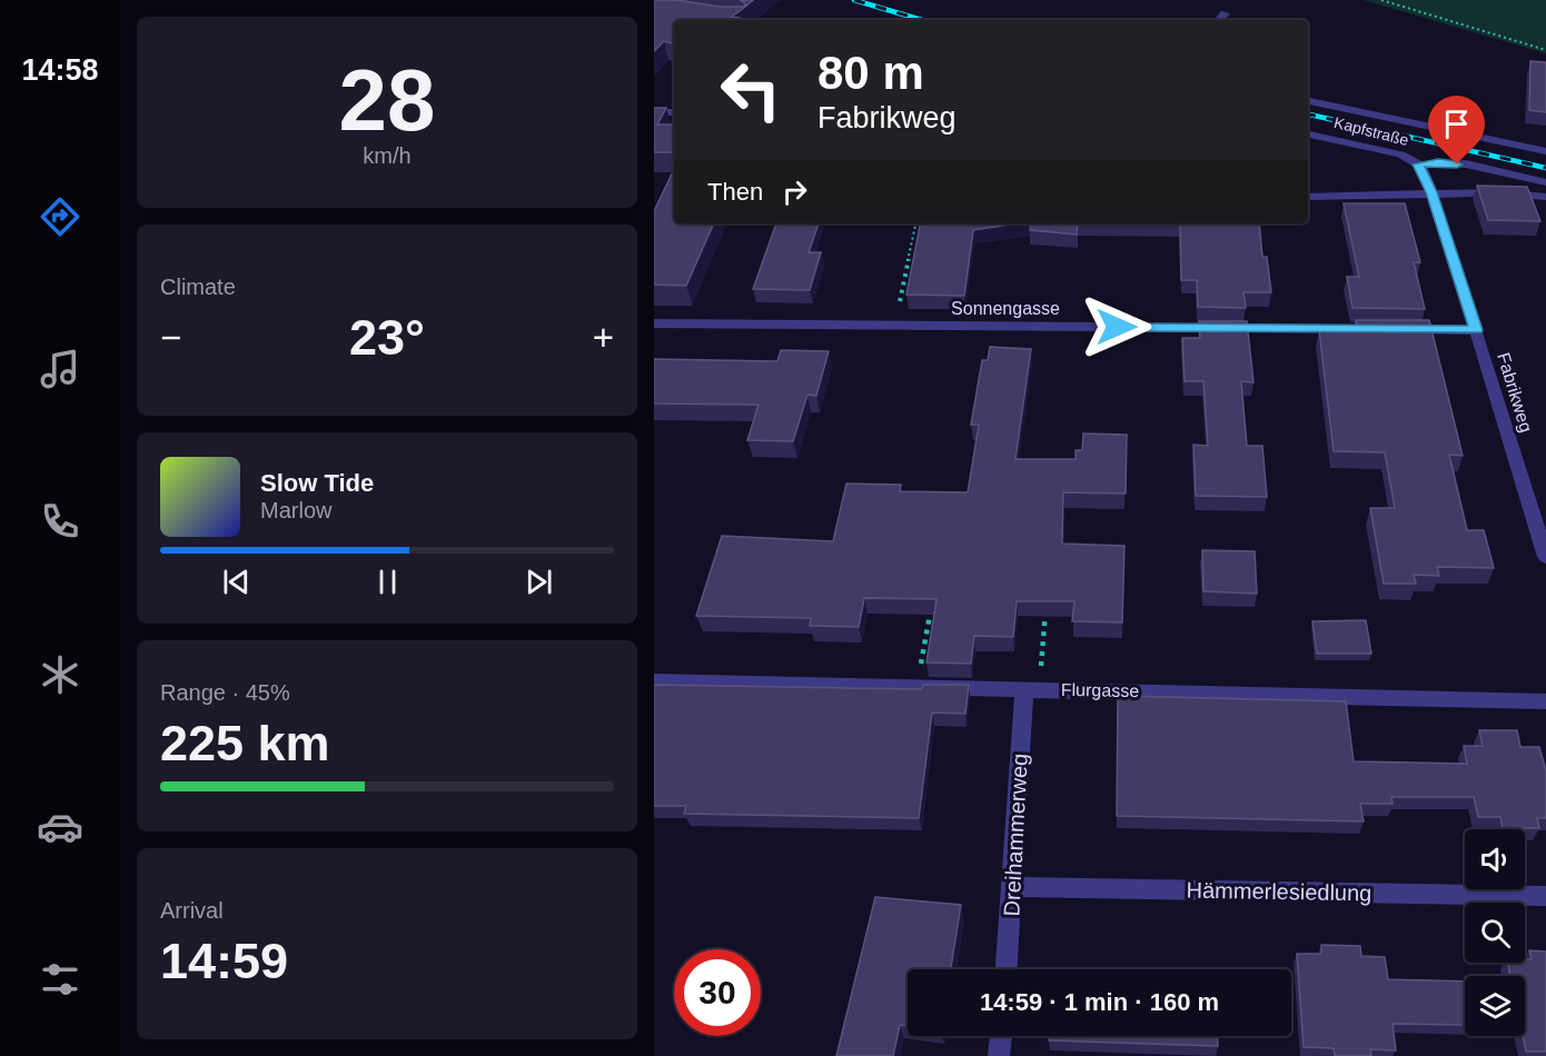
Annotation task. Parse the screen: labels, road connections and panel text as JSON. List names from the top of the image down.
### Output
{
  "streets": {
    "street": [
      "Kapfstraße",
      "Sonnengasse",
      "Fabrikweg",
      "Flurgasse",
      "Dreihammerweg",
      "Hämmerlesiedlung"
    ]
  },
  "crossings": [
    ["Kapfstraße", "Fabrikweg"],
    ["Sonnengasse", "Fabrikweg"],
    ["Flurgasse", "Dreihammerweg"],
    ["Dreihammerweg", "Hämmerlesiedlung"]
  ],
  "page": {
    "tabs": "14:58",
    "tile": [
      ["28", "km/h"],
      "Climate",
      ["Range · 45%", "225 km"],
      ["Arrival", "14:59"]
    ],
    "turn": ["80 m", "Fabrikweg"],
    "then": "Then",
    "heat": ["−", "23°", "+"],
    "song": ["Slow Tide", "Marlow"],
    "limit": "30",
    "trip": "14:59 · 1 min · 160 m"
  }
}
